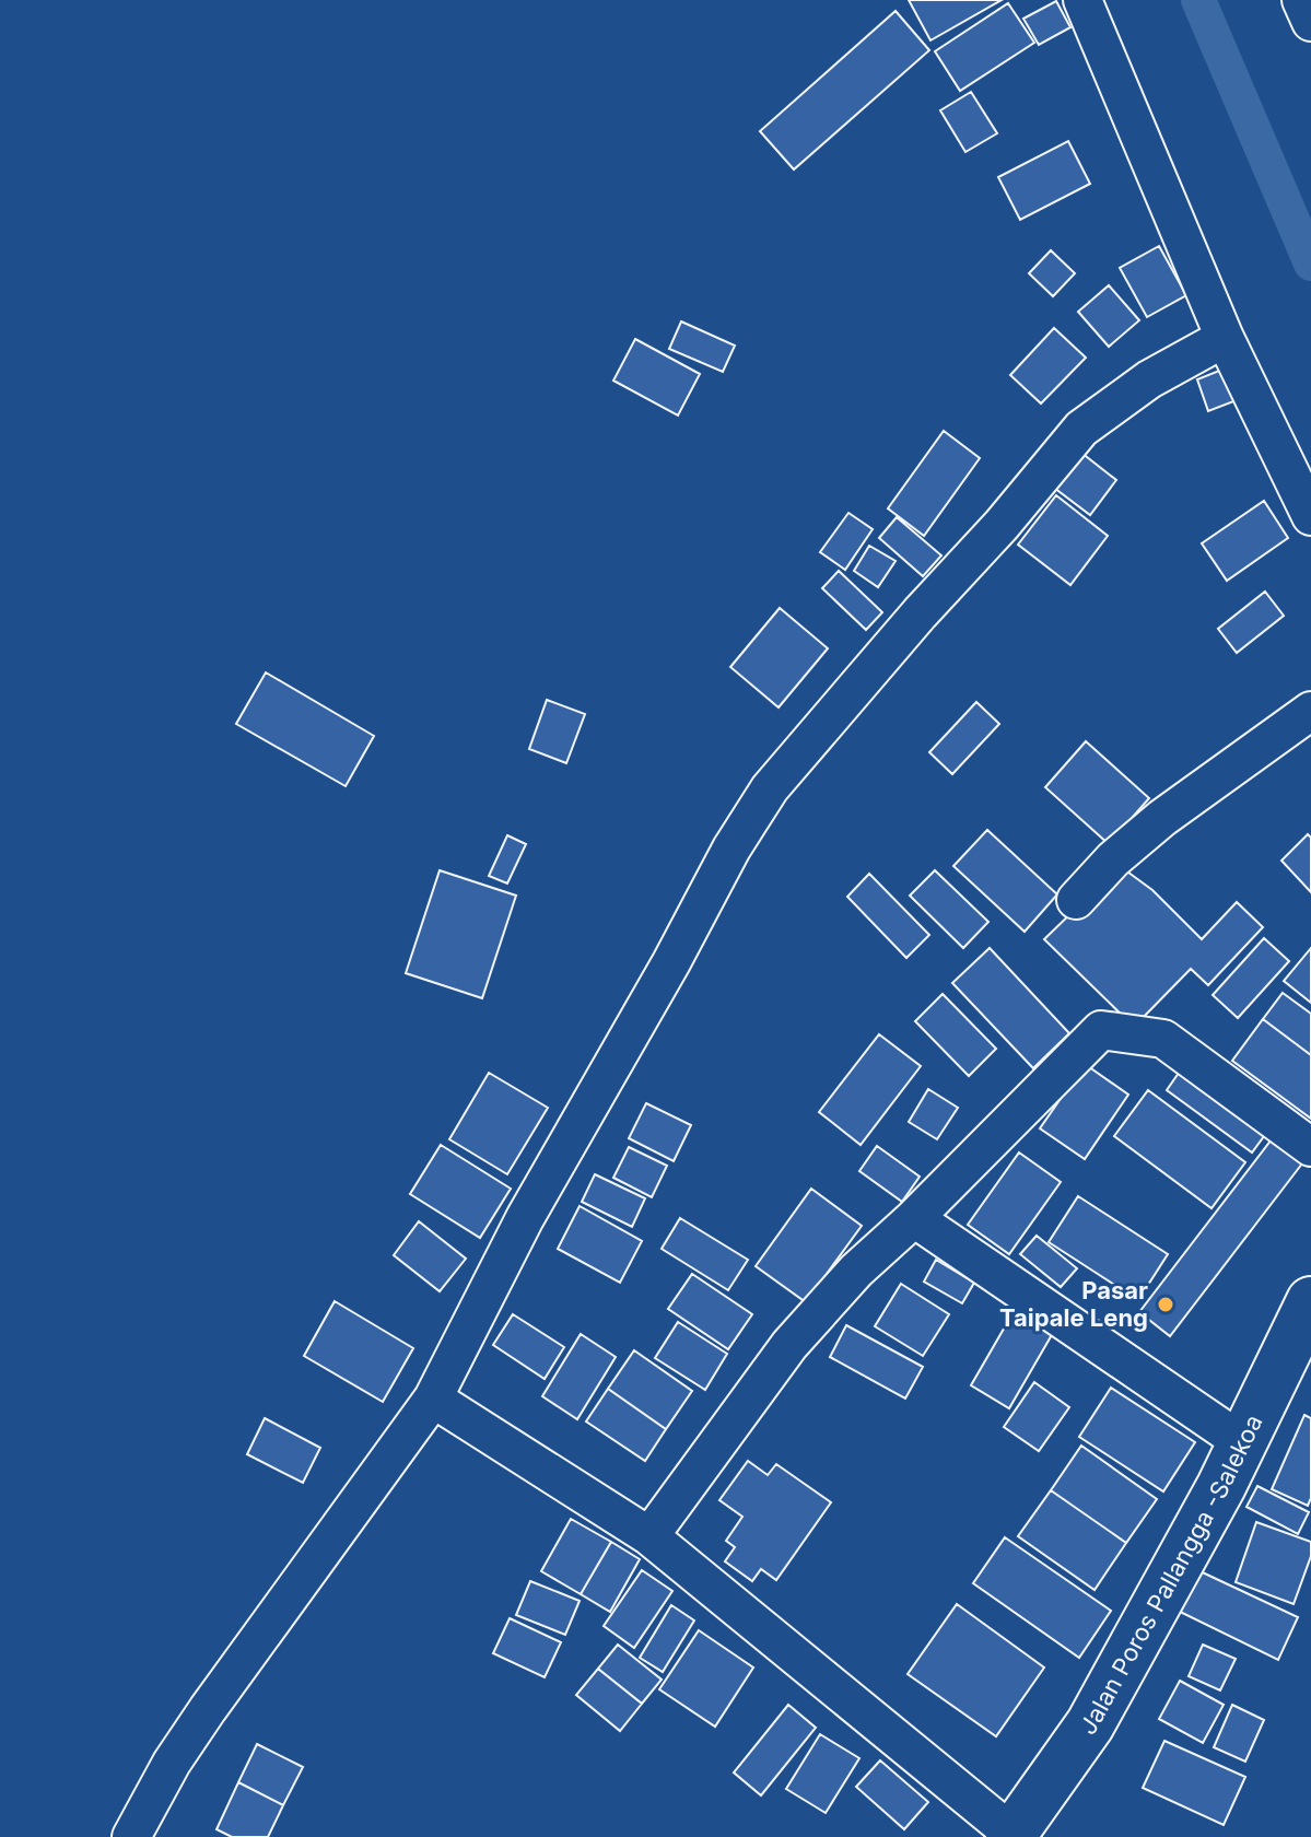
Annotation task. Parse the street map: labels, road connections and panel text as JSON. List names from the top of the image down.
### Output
{
  "streets": {
    "main road": ["Jalan Poros Pallangga -Salekoa"]
  },
  "places": ["Pasar Taipale Leng"]
}
